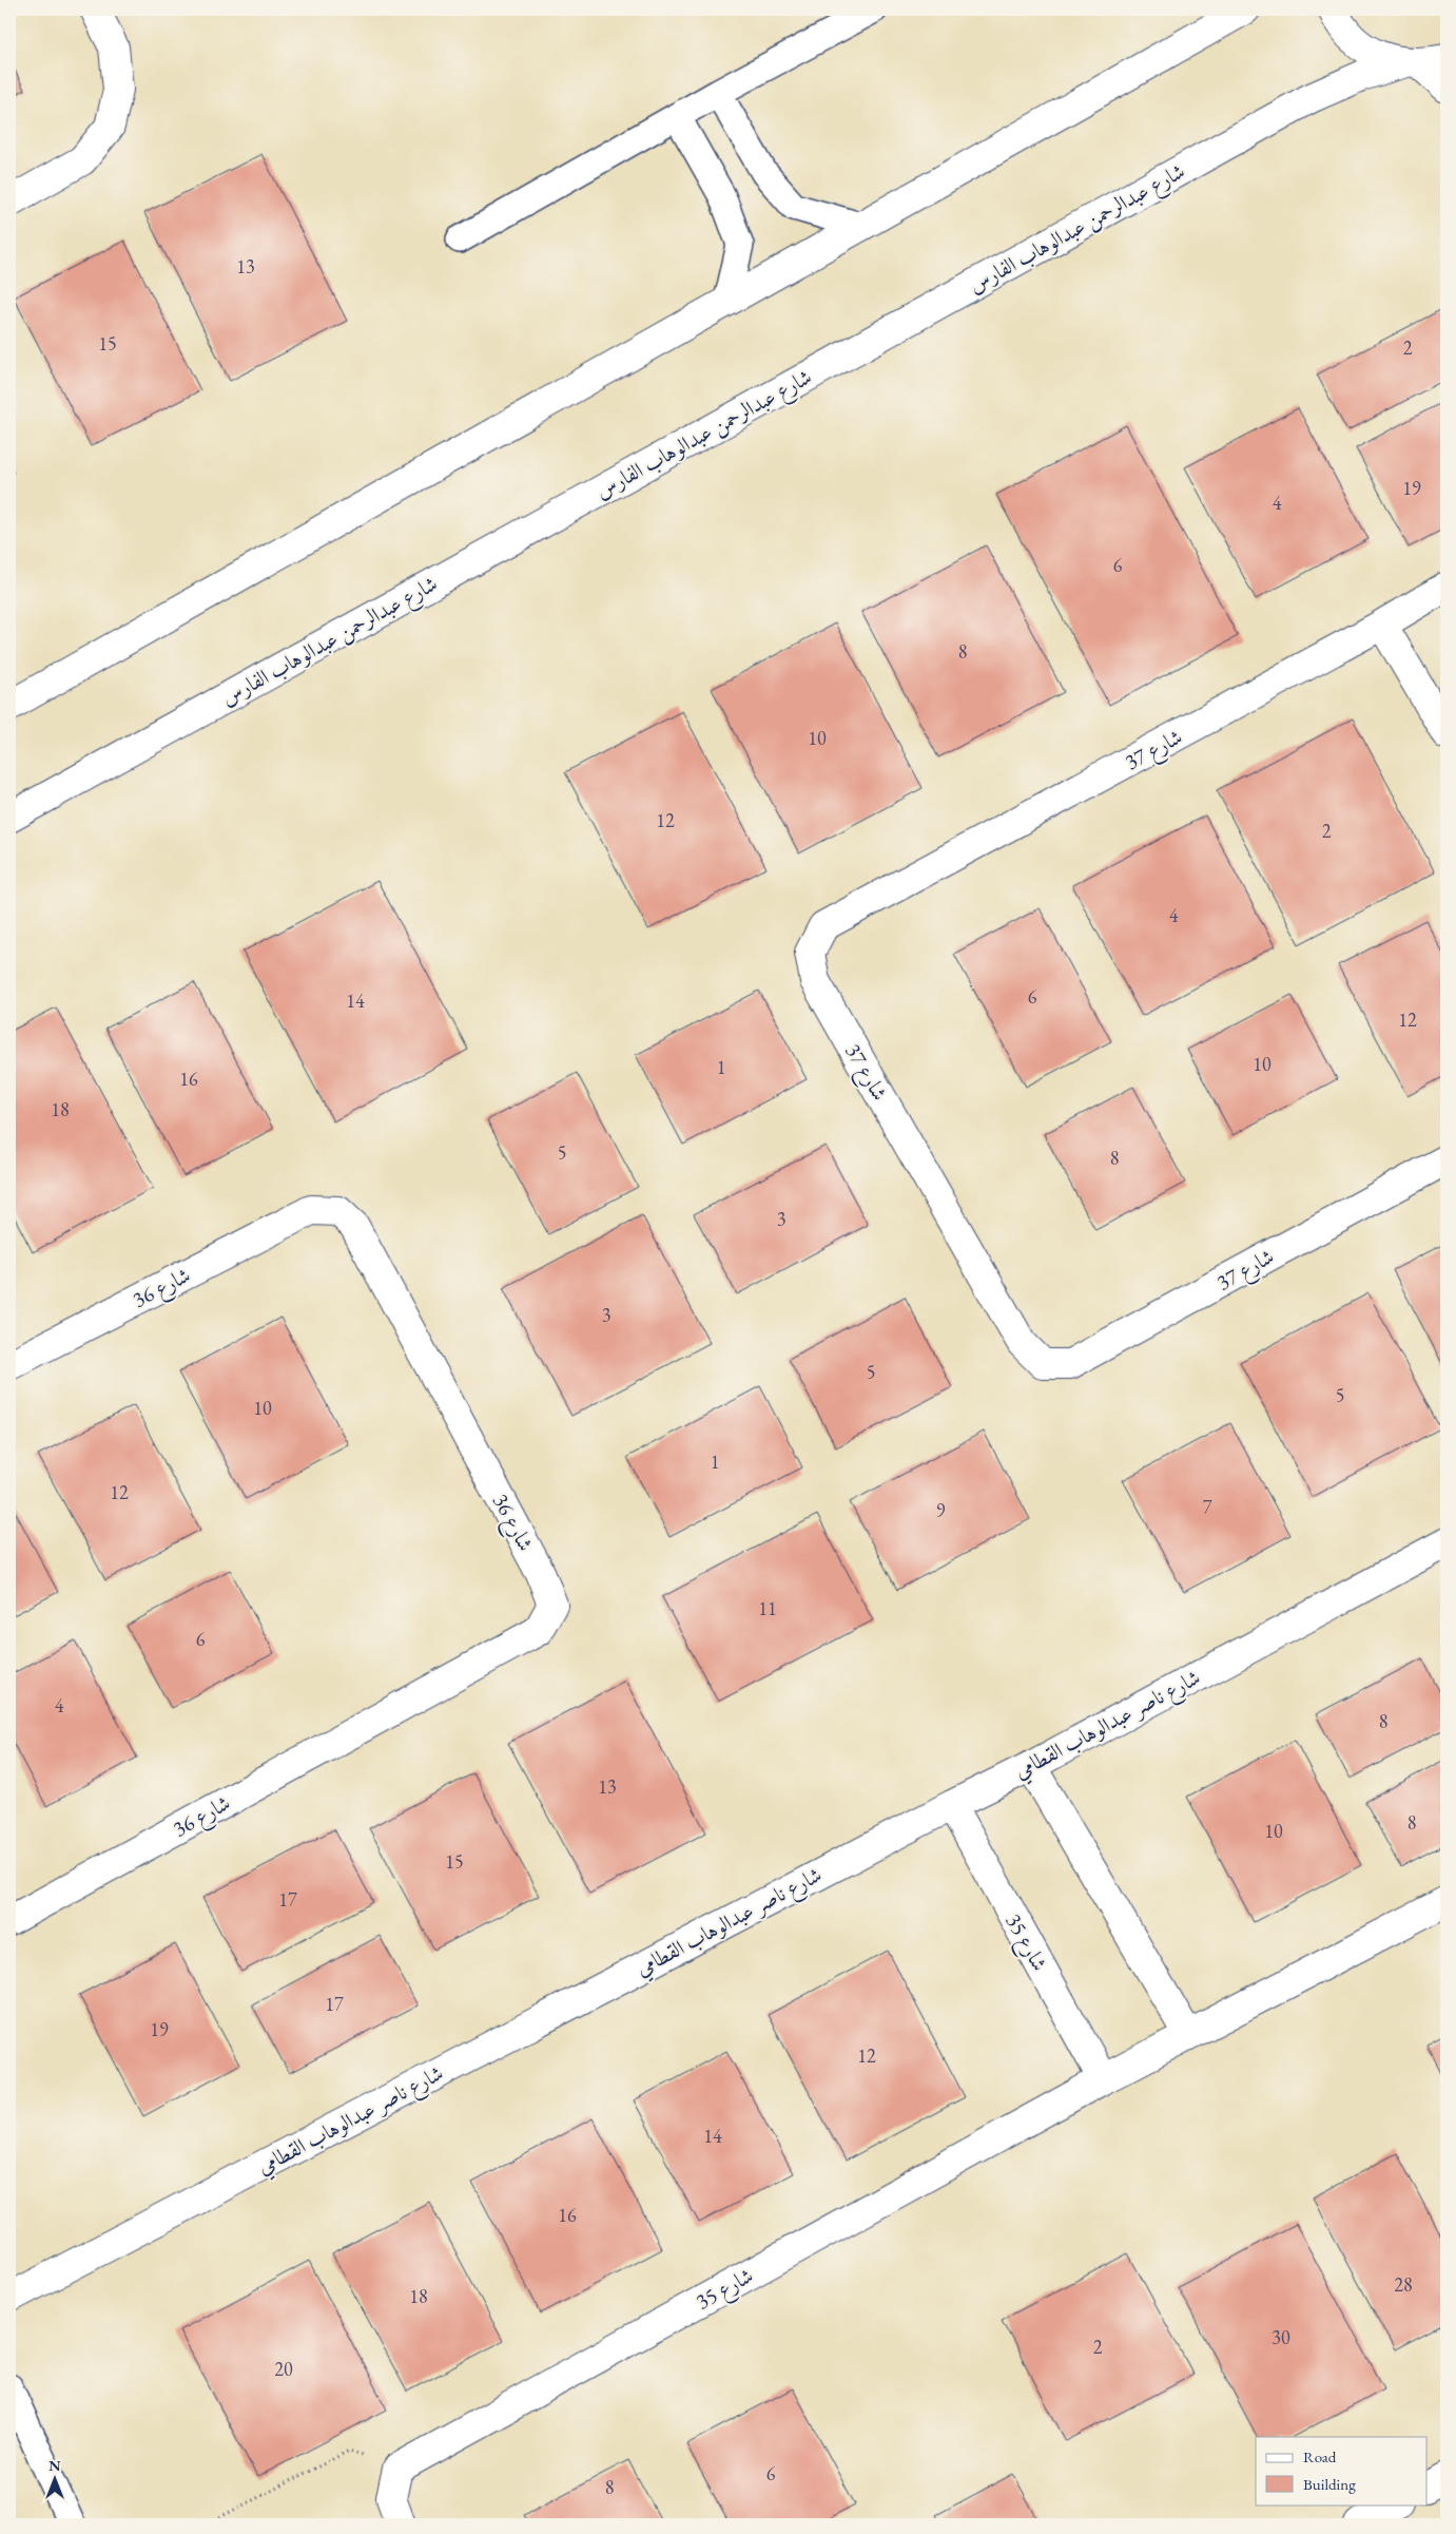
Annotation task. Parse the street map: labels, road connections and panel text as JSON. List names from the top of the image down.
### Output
{
  "streets": {
    "street": [
      "شارع عبدالرحمن عبدالوهاب الفارس",
      "شارع 37",
      "شارع 36",
      "شارع ناصر عبدالوهاب القطامي",
      "شارع 35"
    ]
  },
  "crossings": [
    ["شارع ناصر عبدالوهاب القطامي", "شارع 35"]
  ],
  "house_numbers": [
    "13",
    "15",
    "2",
    "19",
    "4",
    "6",
    "8",
    "10",
    "12",
    "2",
    "4",
    "6",
    "14",
    "12",
    "10",
    "1",
    "16",
    "18",
    "5",
    "8",
    "3",
    "3",
    "5",
    "5",
    "10",
    "1",
    "12",
    "7",
    "9",
    "11",
    "6",
    "4",
    "8",
    "13",
    "8",
    "10",
    "15",
    "17",
    "17",
    "19",
    "12",
    "14",
    "16",
    "28",
    "18",
    "30",
    "2",
    "20",
    "6",
    "8"
  ],
  "legend": ["Road", "Building"],
  "north": "top"
}
